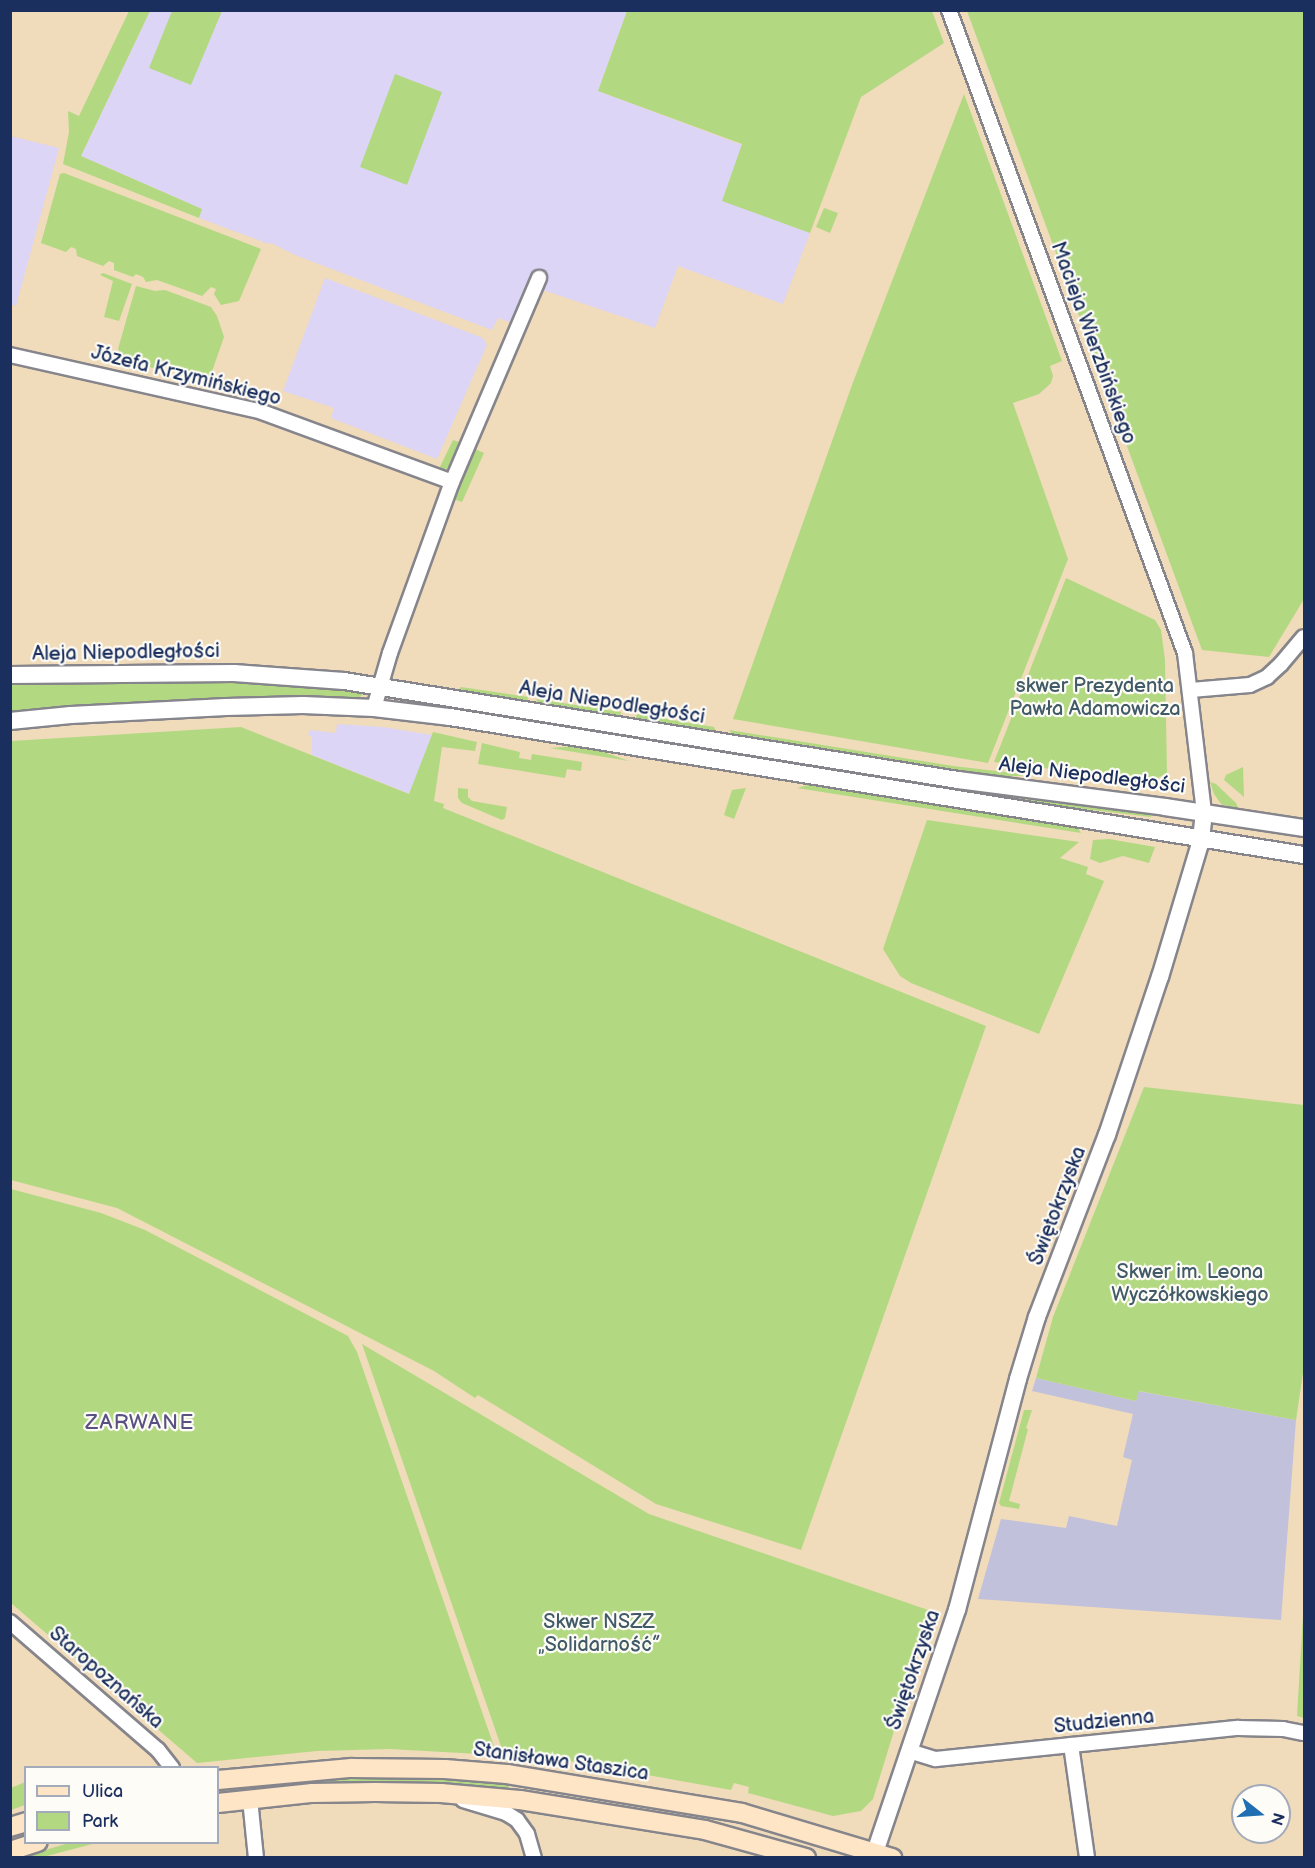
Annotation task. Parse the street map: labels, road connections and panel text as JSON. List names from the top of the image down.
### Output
{
  "streets": {
    "main road": ["Stanisława Staszica"],
    "street": [
      "Macieja Wierzbińskiego",
      "Józefa Krzymińskiego",
      "Aleja Niepodległości",
      "Świętokrzyska",
      "Staropoznańska",
      "Studzienna"
    ]
  },
  "crossings": [
    ["Macieja Wierzbińskiego", "Świętokrzyska"],
    ["Aleja Niepodległości", "Świętokrzyska"],
    ["Świętokrzyska", "Studzienna"],
    ["Świętokrzyska", "Stanisława Staszica"]
  ],
  "districts": ["ZARWANE"],
  "parks": ["skwer Prezydenta Pawła Adamowicza", "Skwer im. Leona Wyczółkowskiego", "Skwer NSZZ „Solidarność”"],
  "legend": ["Ulica", "Park"],
  "north": "right"
}
